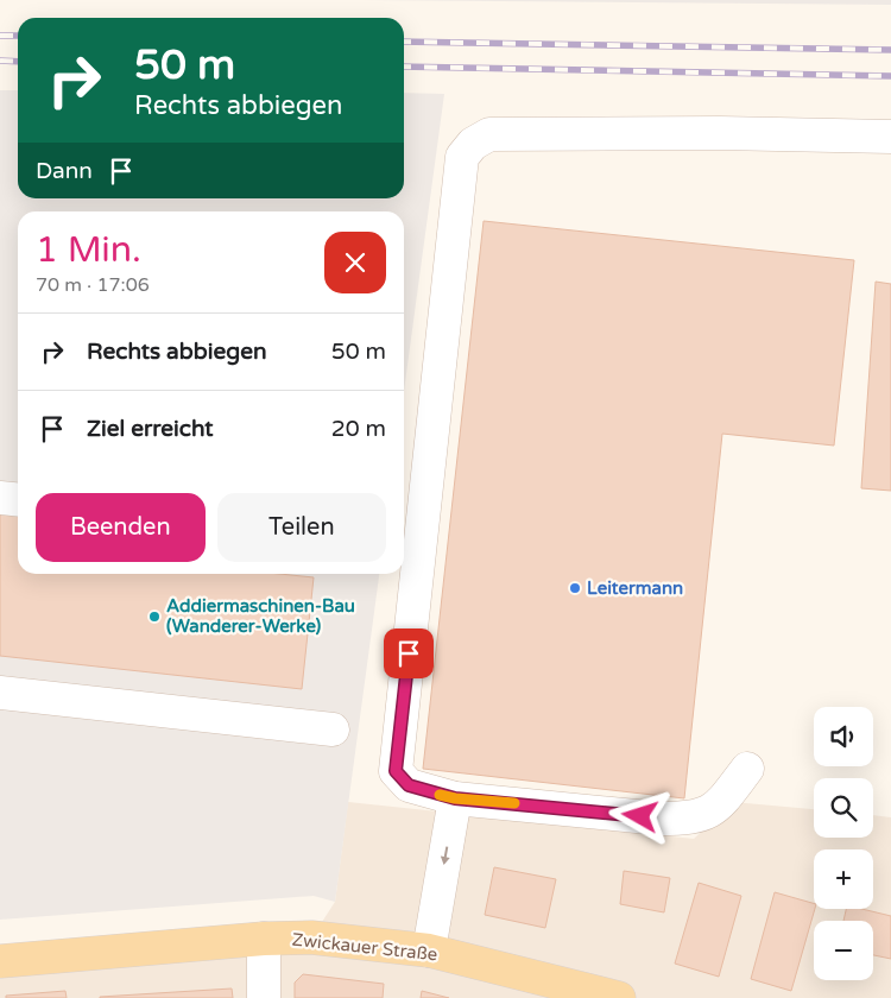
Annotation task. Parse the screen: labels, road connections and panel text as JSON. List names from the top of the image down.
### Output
{
  "streets": {
    "main road": ["Zwickauer Straße"]
  },
  "places": ["Leitermann", "Addiermaschinen-Bau (Wanderer-Werke)"],
  "page": {
    "turn": ["50 m", "Rechts abbiegen"],
    "then": "Dann",
    "heading": ["1 Min.", "70 m · 17:06"],
    "list": [
      {
        "name": "Rechts abbiegen",
        "value": "50 m"
      },
      {
        "name": "Ziel erreicht",
        "value": "20 m"
      }
    ],
    "buttons": ["Beenden", "Teilen"],
    "map_buttons": ["+", "−"]
  }
}
